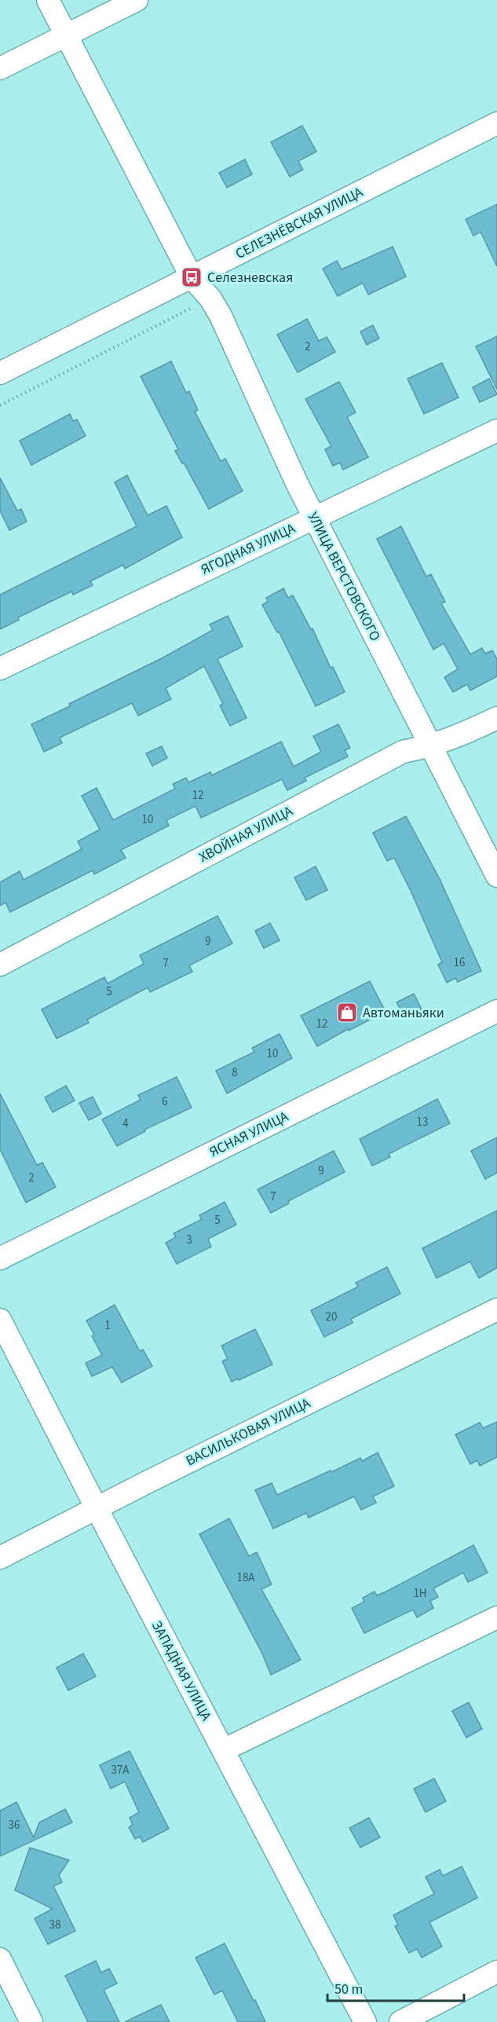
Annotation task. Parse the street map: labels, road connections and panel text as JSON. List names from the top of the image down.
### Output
{
  "streets": {
    "street": [
      "СЕЛЕЗНЁВСКАЯ УЛИЦА",
      "ЯГОДНАЯ УЛИЦА",
      "УЛИЦА ВЕРСТОВСКОГО",
      "ХВОЙНАЯ УЛИЦА",
      "ЯСНАЯ УЛИЦА",
      "ВАСИЛЬКОВАЯ УЛИЦА",
      "ЗАПАДНАЯ УЛИЦА"
    ]
  },
  "crossings": [
    ["СЕЛЕЗНЁВСКАЯ УЛИЦА", "УЛИЦА ВЕРСТОВСКОГО"],
    ["ЯГОДНАЯ УЛИЦА", "УЛИЦА ВЕРСТОВСКОГО"],
    ["УЛИЦА ВЕРСТОВСКОГО", "ХВОЙНАЯ УЛИЦА"],
    ["ВАСИЛЬКОВАЯ УЛИЦА", "ЗАПАДНАЯ УЛИЦА"]
  ],
  "places": {
    "bus stop": ["Селезневская"],
    "shop": ["Автоманьяки"]
  },
  "house_numbers": [
    "2",
    "12",
    "10",
    "9",
    "16",
    "7",
    "5",
    "12",
    "10",
    "8",
    "6",
    "13",
    "4",
    "9",
    "2",
    "7",
    "5",
    "3",
    "20",
    "1",
    "18А",
    "1Н",
    "37А",
    "36",
    "38"
  ],
  "scale_bar": "50 m"
}
